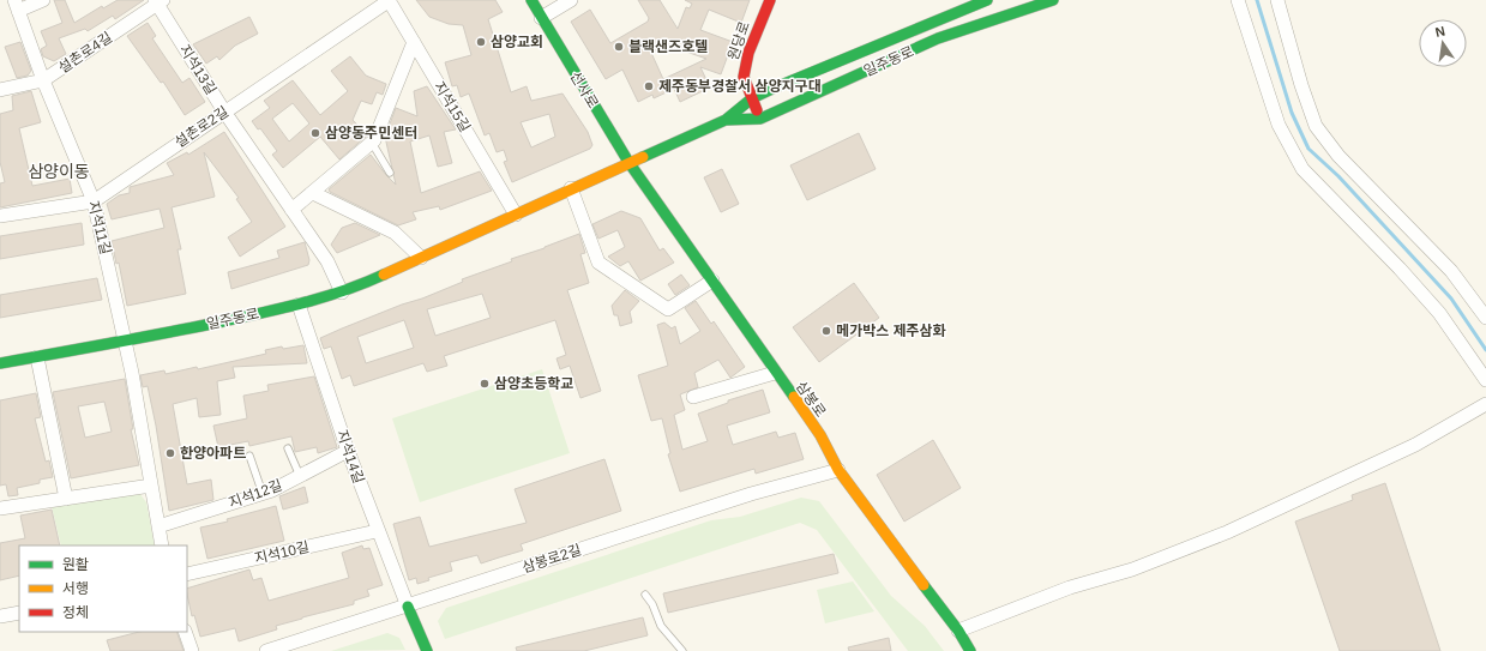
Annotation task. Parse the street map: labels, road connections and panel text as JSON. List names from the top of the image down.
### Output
{
  "streets": {
    "main road": [
      "원당로",
      "일주동로",
      "선사로",
      "삼봉로"
    ],
    "street": [
      "설촌로4길",
      "지석13길",
      "지석15길",
      "설촌로2길",
      "지석11길",
      "지석14길",
      "지석12길",
      "지석10길",
      "삼봉로2길"
    ]
  },
  "crossings": [
    ["원당로", "일주동로"],
    ["설촌로4길", "지석13길"],
    ["설촌로4길", "지석11길"],
    ["일주동로", "지석13길"],
    ["일주동로", "선사로"],
    ["일주동로", "지석15길"],
    ["일주동로", "지석11길"],
    ["일주동로", "삼봉로"],
    ["일주동로", "지석14길"],
    ["지석13길", "설촌로2길"],
    ["선사로", "삼봉로"],
    ["지석15길", "설촌로2길"],
    ["설촌로2길", "지석11길"],
    ["삼봉로", "삼봉로2길"],
    ["지석14길", "지석12길"],
    ["지석14길", "지석10길"],
    ["지석14길", "삼봉로2길"]
  ],
  "districts": ["삼양이동"],
  "places": [
    "삼양교회",
    "블랙샌즈호텔",
    "제주동부경찰서 삼양지구대",
    "삼양동주민센터",
    "메가박스 제주삼화",
    "삼양초등학교",
    "한양아파트"
  ],
  "legend": ["원활", "서행", "정체"],
  "north": "top"
}
